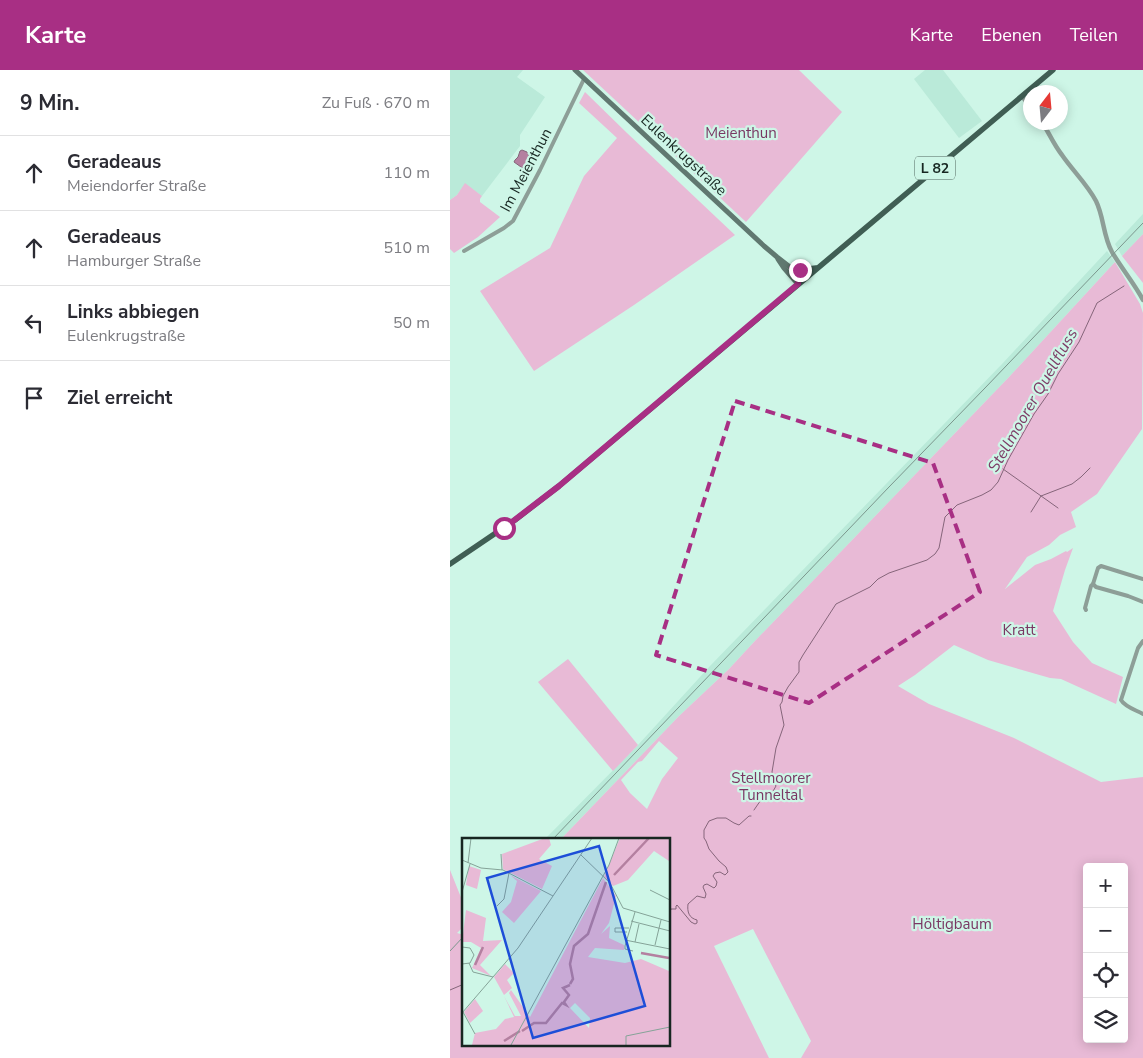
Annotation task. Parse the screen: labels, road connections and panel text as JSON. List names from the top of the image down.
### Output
{
  "streets": {
    "main road": ["Eulenkrugstraße", "L 82"],
    "street": ["Im Meienthun"]
  },
  "crossings": [
    ["Eulenkrugstraße", "L 82"],
    ["Eulenkrugstraße", "Im Meienthun"]
  ],
  "water": ["Stellmoorer Quellfluss"],
  "parks": [
    "Meienthun",
    "Kratt",
    "Stellmoorer Tunneltal",
    "Höltigbaum"
  ],
  "north": "top",
  "page": {
    "header": "Karte",
    "nav": ["Karte", "Ebenen", "Teilen"],
    "heading": ["9 Min.", "Zu Fuß · 670 m"],
    "list": [
      ["Geradeaus", "Meiendorfer Straße", "110 m"],
      ["Geradeaus", "Hamburger Straße", "510 m"],
      ["Links abbiegen", "Eulenkrugstraße", "50 m"],
      "Ziel erreicht"
    ],
    "map_buttons": ["+", "−"]
  }
}
